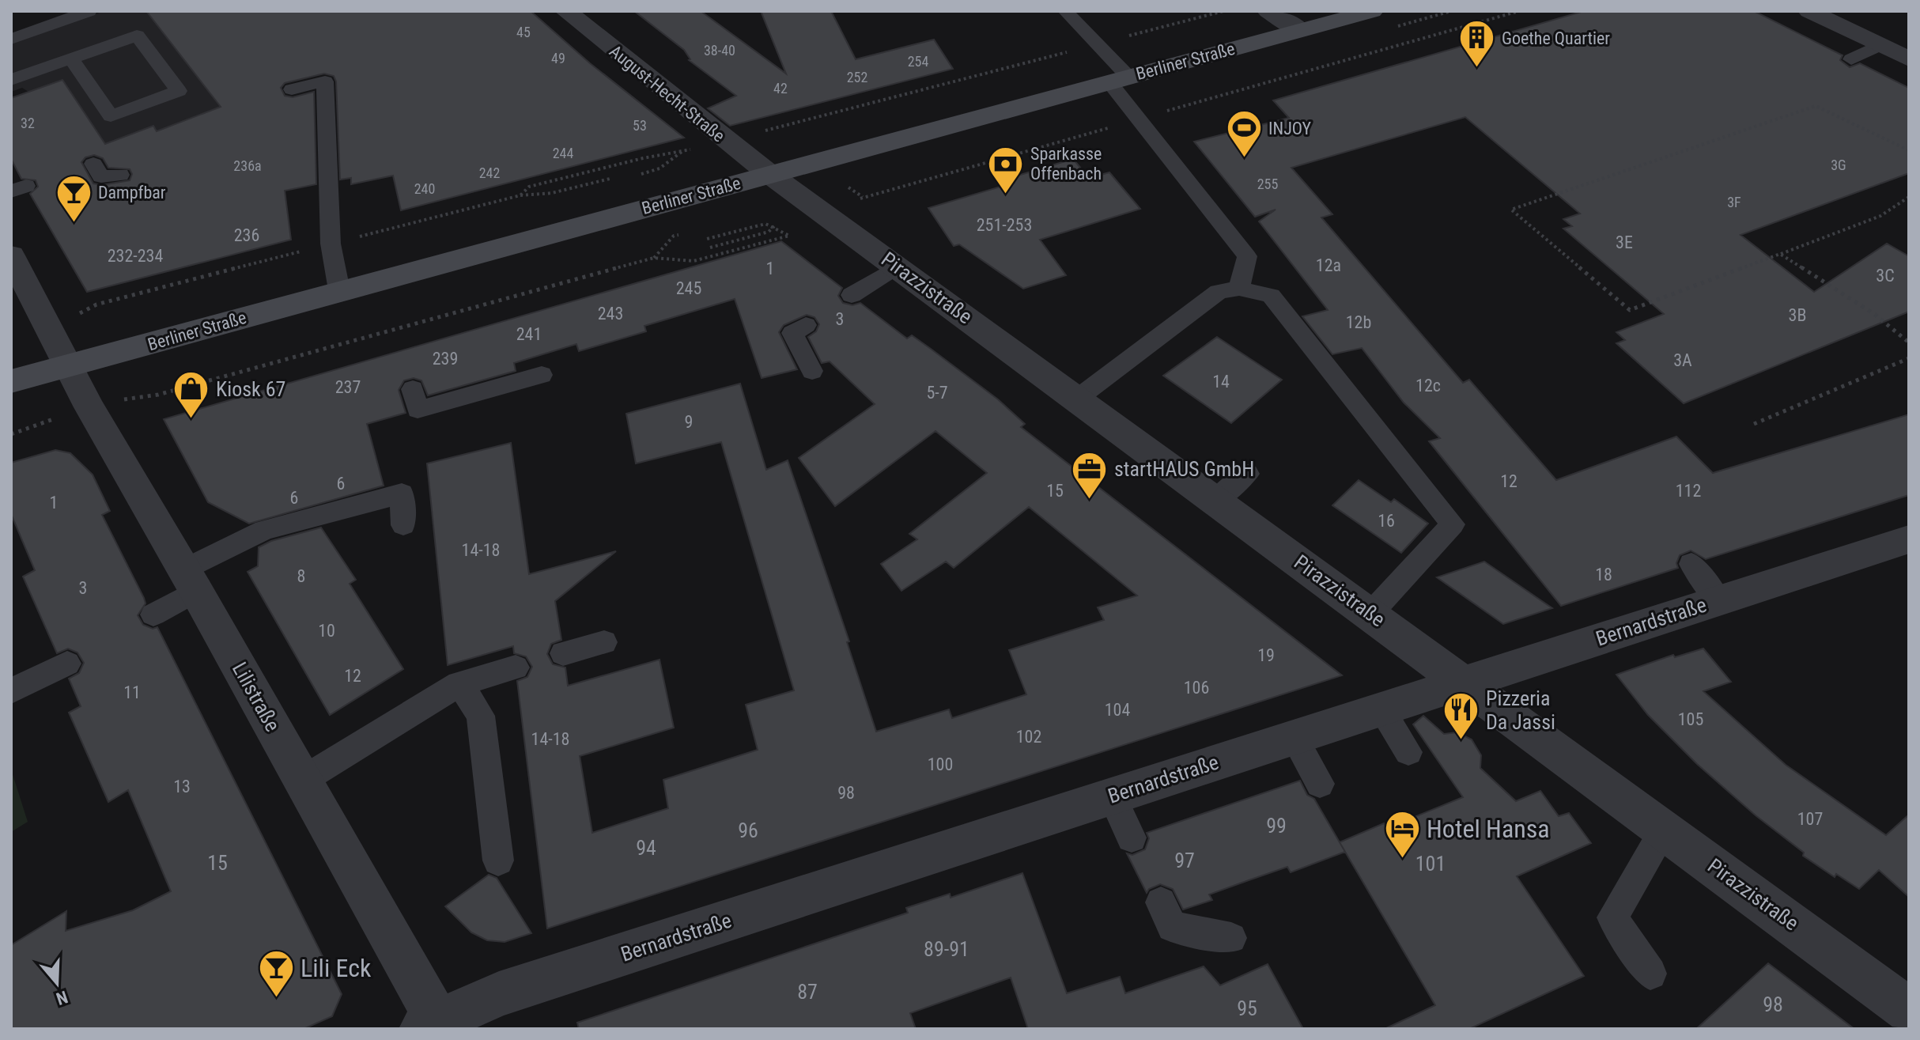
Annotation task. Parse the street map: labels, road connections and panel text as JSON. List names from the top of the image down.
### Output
{
  "streets": {
    "main road": ["Berliner Straße"],
    "street": [
      "August-Hecht-Straße",
      "Pirazzistraße",
      "Bernardstraße",
      "Lilistraße"
    ]
  },
  "crossings": [
    ["Berliner Straße", "August-Hecht-Straße"],
    ["Berliner Straße", "Pirazzistraße"],
    ["Berliner Straße", "Lilistraße"],
    ["August-Hecht-Straße", "Pirazzistraße"],
    ["Pirazzistraße", "Bernardstraße"],
    ["Bernardstraße", "Lilistraße"]
  ],
  "places": {
    "building": ["Goethe Quartier"],
    "sports": ["INJOY"],
    "bank": ["Sparkasse Offenbach"],
    "bar": ["Dampfbar", "Lili Eck"],
    "shop": ["Kiosk 67"],
    "office": ["startHAUS GmbH"],
    "restaurant": ["Pizzeria Da Jassi"],
    "hotel": ["Hotel Hansa"]
  },
  "house_numbers": [
    "45",
    "38-40",
    "49",
    "254",
    "252",
    "42",
    "32",
    "53",
    "244",
    "3G",
    "236a",
    "242",
    "255",
    "240",
    "3F",
    "251-253",
    "236",
    "3E",
    "232-234",
    "12a",
    "1",
    "3C",
    "245",
    "243",
    "3B",
    "3",
    "12b",
    "241",
    "239",
    "3A",
    "14",
    "12c",
    "237",
    "5-7",
    "9",
    "12",
    "6",
    "15",
    "112",
    "6",
    "1",
    "16",
    "14-18",
    "18",
    "8",
    "3",
    "10",
    "19",
    "12",
    "106",
    "11",
    "104",
    "105",
    "102",
    "14-18",
    "100",
    "13",
    "98",
    "107",
    "99",
    "96",
    "94",
    "97",
    "15",
    "101",
    "89-91",
    "87",
    "98",
    "95"
  ],
  "north": "bottom"
}
